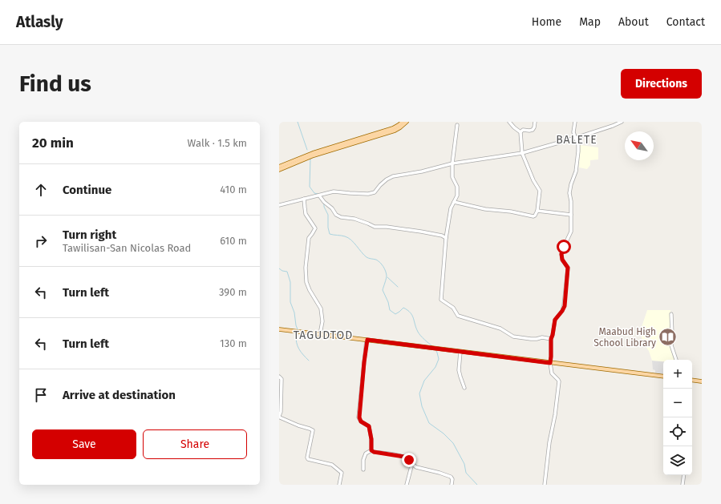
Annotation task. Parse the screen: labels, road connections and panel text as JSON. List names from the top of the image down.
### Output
{
  "districts": ["BALETE", "TAGUDTOD"],
  "places": {
    "library": ["Maabud High School Library"]
  },
  "north": "top left",
  "page": {
    "header": "Atlasly",
    "nav": [
      "Home",
      "Map",
      "About",
      "Contact"
    ],
    "buttons": [
      "Directions",
      ["Save", "Share"]
    ],
    "title": "Find us",
    "heading": ["20 min", "Walk · 1.5 km"],
    "list": [
      ["Continue", "410 m"],
      ["Turn right", "Tawilisan-San Nicolas Road", "610 m"],
      ["Turn left", "390 m"],
      ["Turn left", "130 m"],
      "Arrive at destination"
    ],
    "map_buttons": ["+", "−"]
  }
}
